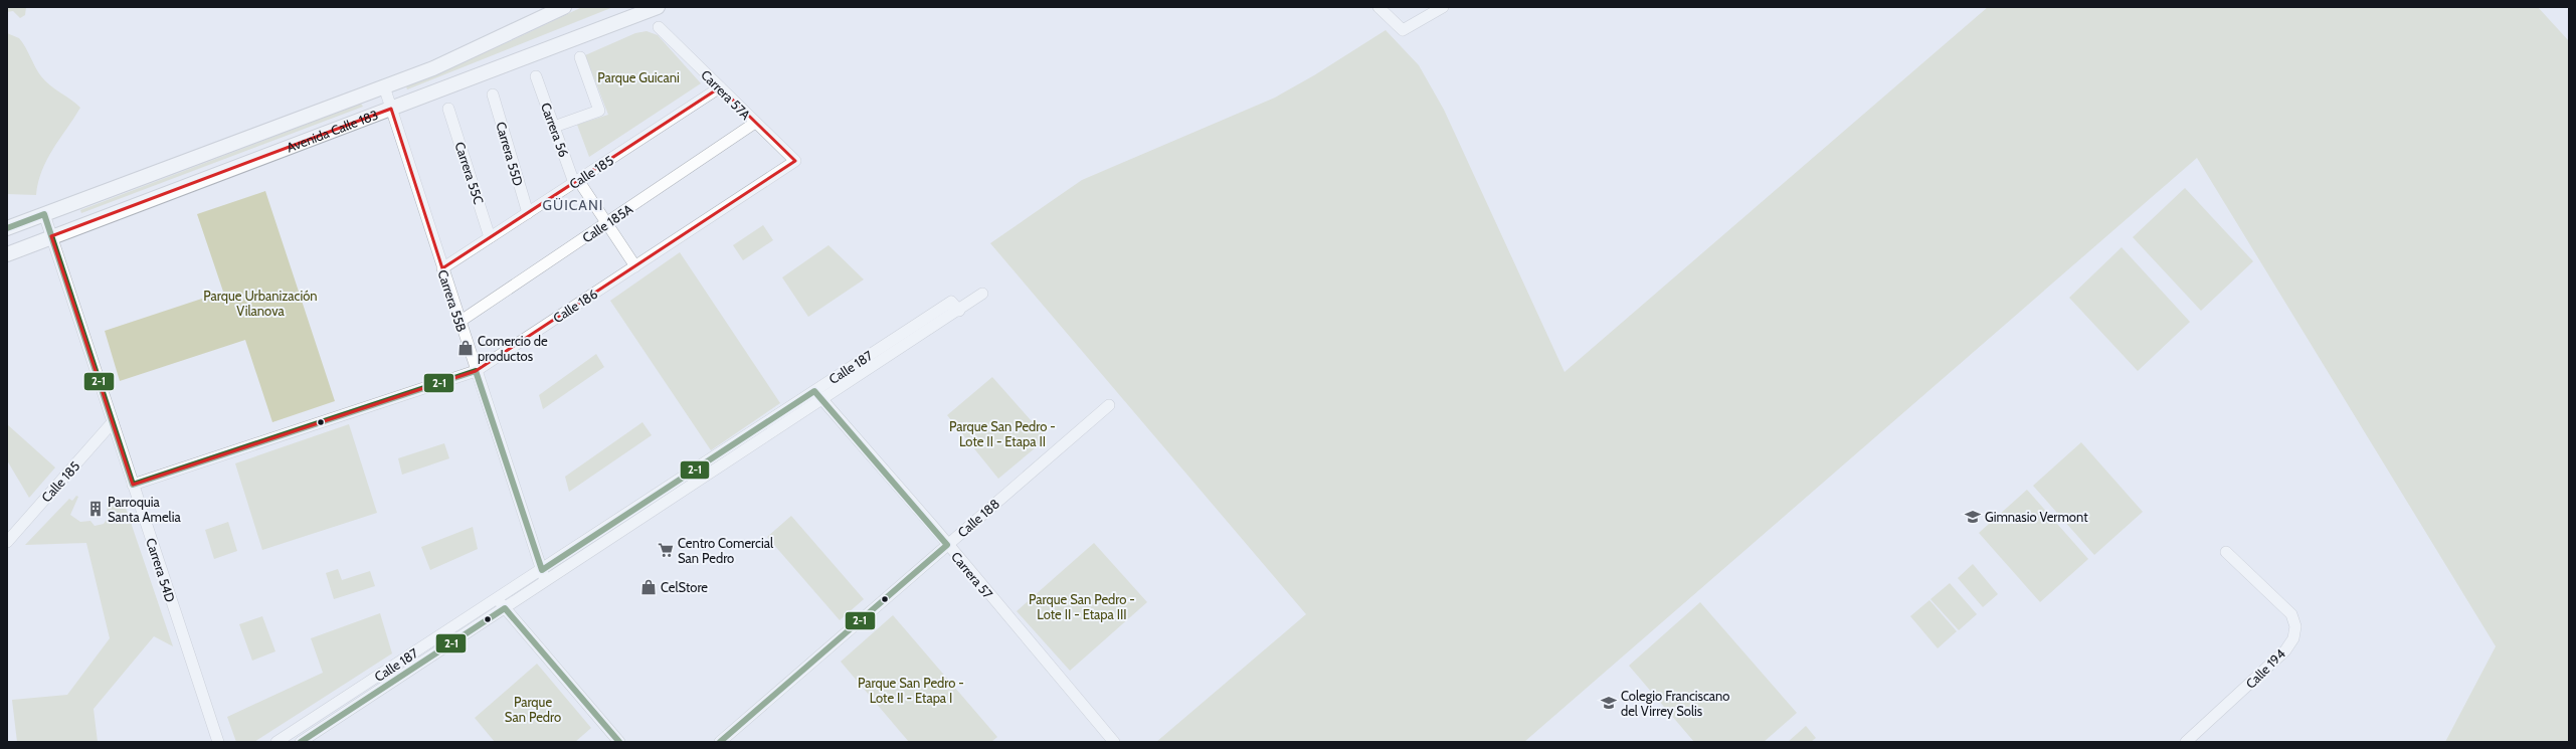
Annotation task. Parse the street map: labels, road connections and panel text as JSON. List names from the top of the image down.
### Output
{
  "streets": {
    "main road": ["Avenida Calle 183"],
    "street": [
      "Carrera 57A",
      "Carrera 56",
      "Carrera 55D",
      "Calle 185",
      "Carrera 55C",
      "Calle 185A",
      "Carrera 55B",
      "Calle 186",
      "Calle 187",
      "Calle 188",
      "Carrera 54D",
      "Carrera 57",
      "Calle 194"
    ]
  },
  "crossings": [
    ["Carrera 57A", "Calle 185"],
    ["Carrera 57A", "Calle 185A"],
    ["Carrera 57A", "Calle 186"],
    ["Carrera 56", "Calle 185"],
    ["Carrera 56", "Calle 185A"],
    ["Carrera 56", "Calle 186"],
    ["Avenida Calle 183", "Carrera 55B"],
    ["Avenida Calle 183", "Carrera 54D"],
    ["Carrera 55D", "Calle 185"],
    ["Calle 185", "Carrera 55C"],
    ["Calle 185", "Carrera 55B"],
    ["Calle 185", "Carrera 54D"],
    ["Calle 185A", "Carrera 55B"],
    ["Carrera 55B", "Calle 186"],
    ["Carrera 55B", "Calle 187"],
    ["Calle 186", "Carrera 54D"],
    ["Calle 187", "Carrera 57"],
    ["Calle 188", "Carrera 57"]
  ],
  "districts": ["GÜICANI"],
  "parks": [
    "Parque Guicani",
    "Parque Urbanización Vilanova",
    "Parque San Pedro - Lote II - Etapa II",
    "Parque San Pedro - Lote II - Etapa III",
    "Parque San Pedro - Lote II - Etapa I",
    "Parque San Pedro"
  ],
  "places": {
    "shop": ["Comercio de productos", "CelStore"],
    "building": ["Parroquia Santa Amelia"],
    "school or university": ["Gimnasio Vermont", "Colegio Franciscano del Virrey Solis"],
    "supermarket": ["Centro Comercial San Pedro"]
  },
  "lines": ["transit line 2-1"]
}
